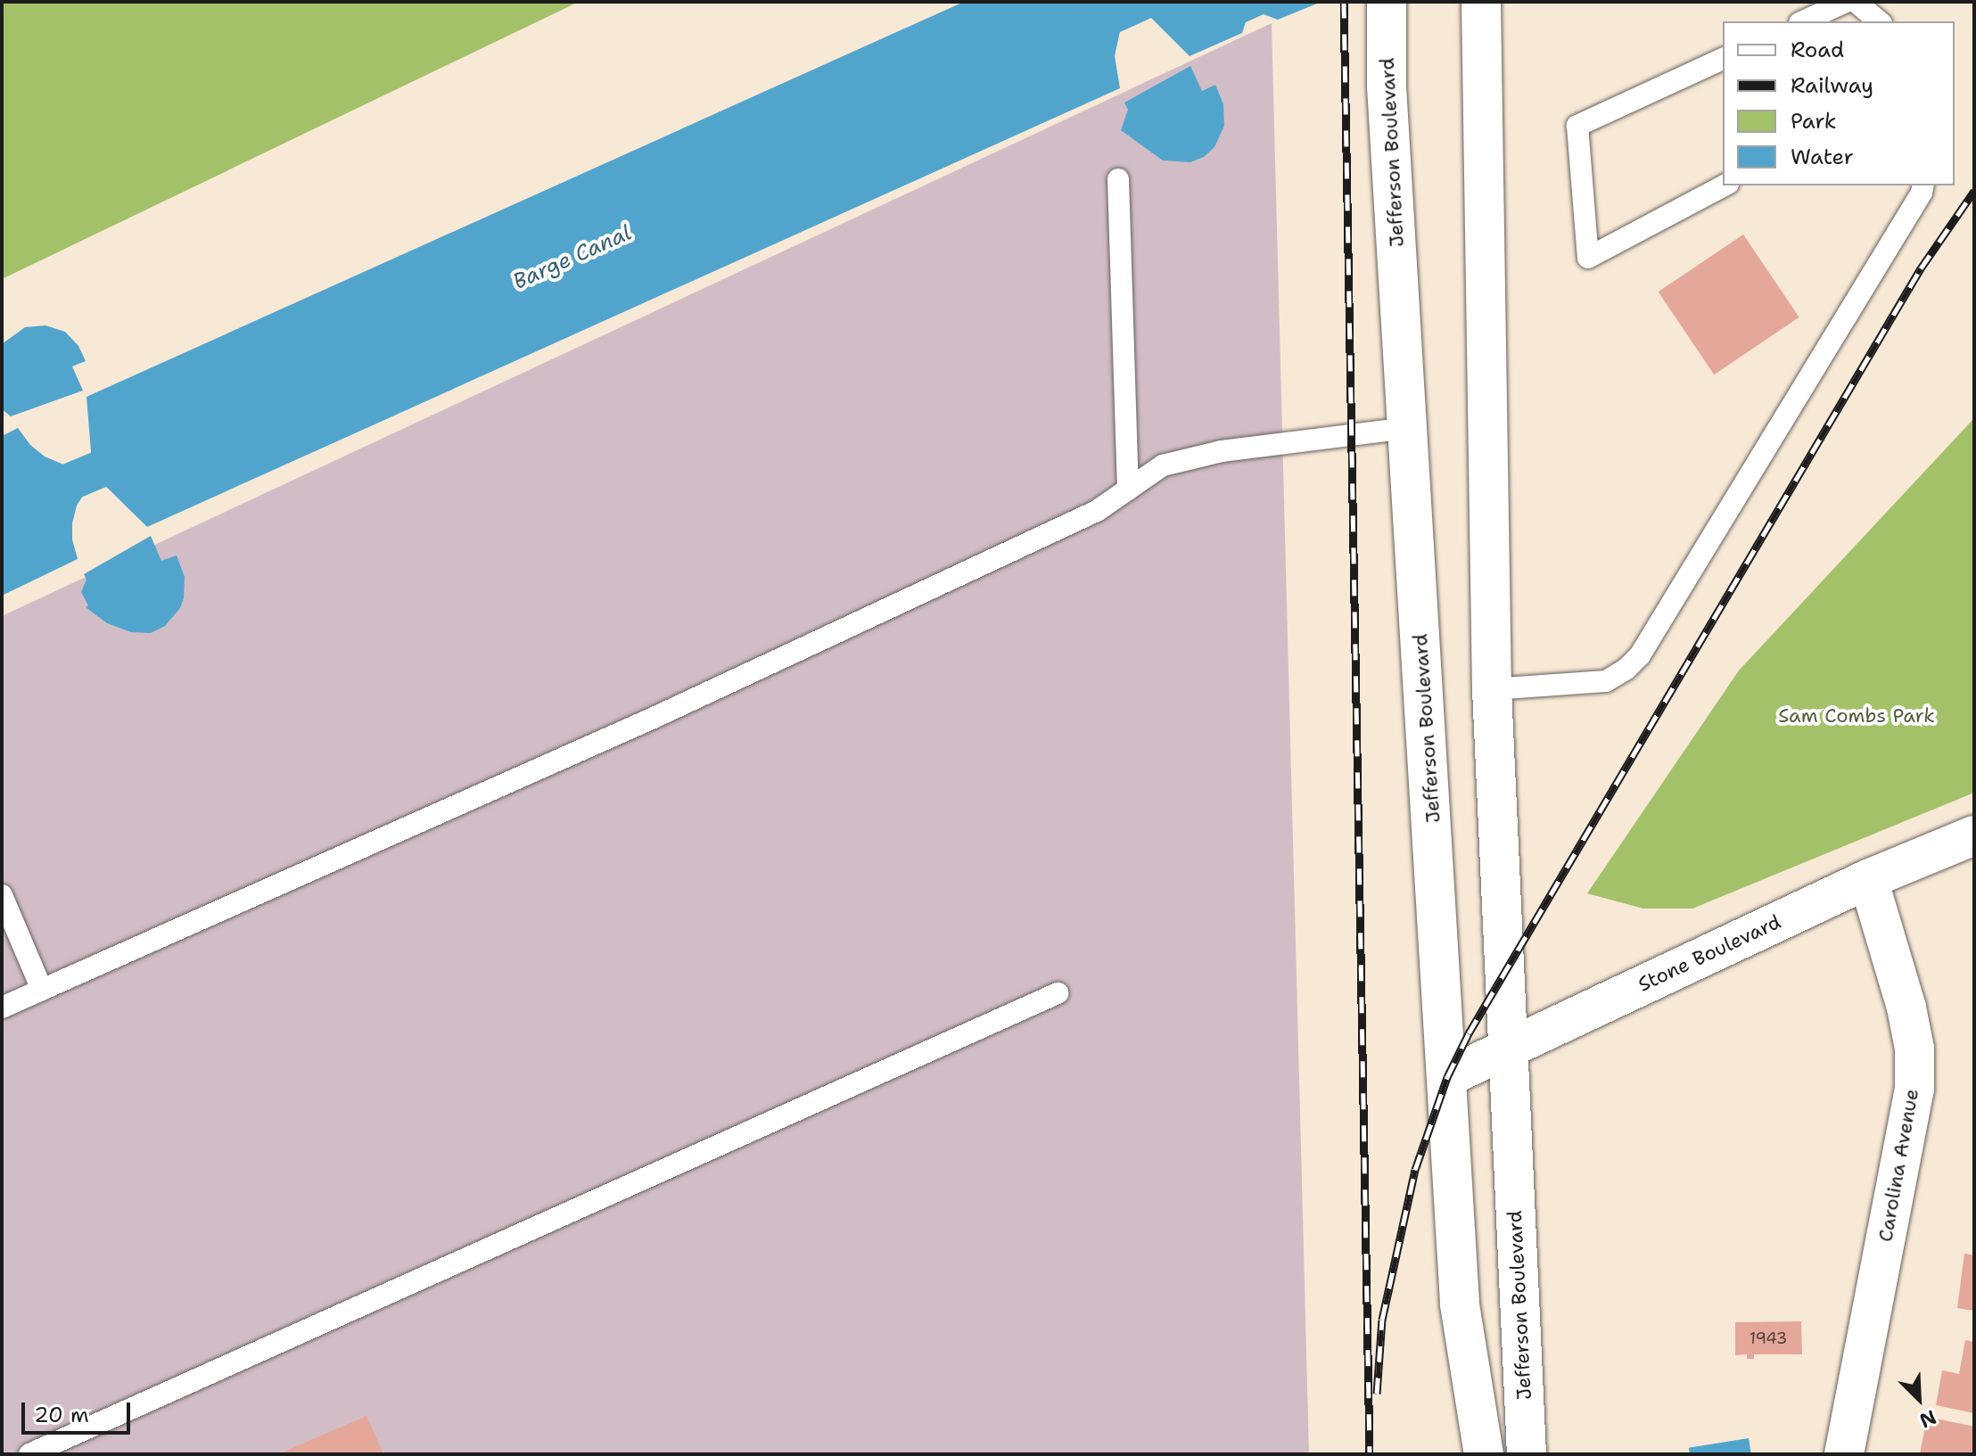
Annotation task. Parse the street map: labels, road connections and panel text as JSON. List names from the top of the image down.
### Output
{
  "streets": {
    "main road": ["Jefferson Boulevard", "Stone Boulevard", "Carolina Avenue"]
  },
  "crossings": [
    ["Jefferson Boulevard", "Stone Boulevard"],
    ["Stone Boulevard", "Carolina Avenue"]
  ],
  "water": ["Barge Canal"],
  "parks": ["Sam Combs Park"],
  "house_numbers": ["1943"],
  "legend": [
    "Road",
    "Railway",
    "Park",
    "Water"
  ],
  "scale_bar": "20 m",
  "north": "bottom right"
}
